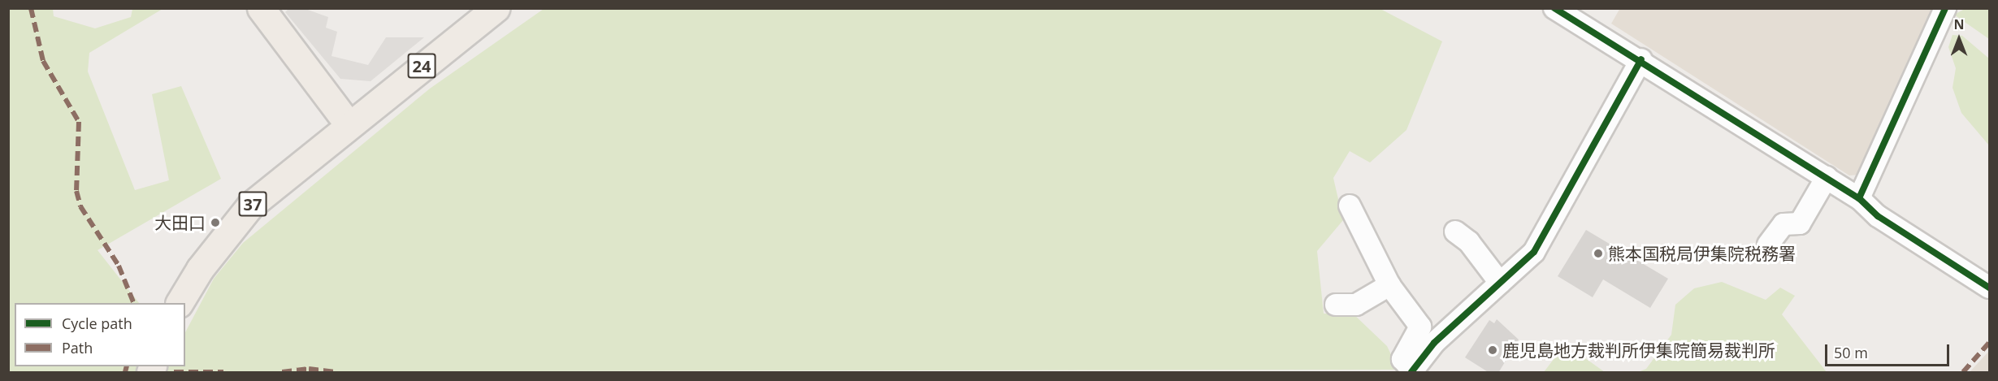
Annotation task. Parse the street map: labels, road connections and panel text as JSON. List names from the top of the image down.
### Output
{
  "streets": {
    "main road": ["24", "37"]
  },
  "crossings": [
    ["24", "37"]
  ],
  "places": ["大田口", "熊本国税局伊集院税務署", "鹿児島地方裁判所伊集院簡易裁判所"],
  "legend": ["Cycle path", "Path"],
  "scale_bar": "50 m",
  "north": "top"
}
